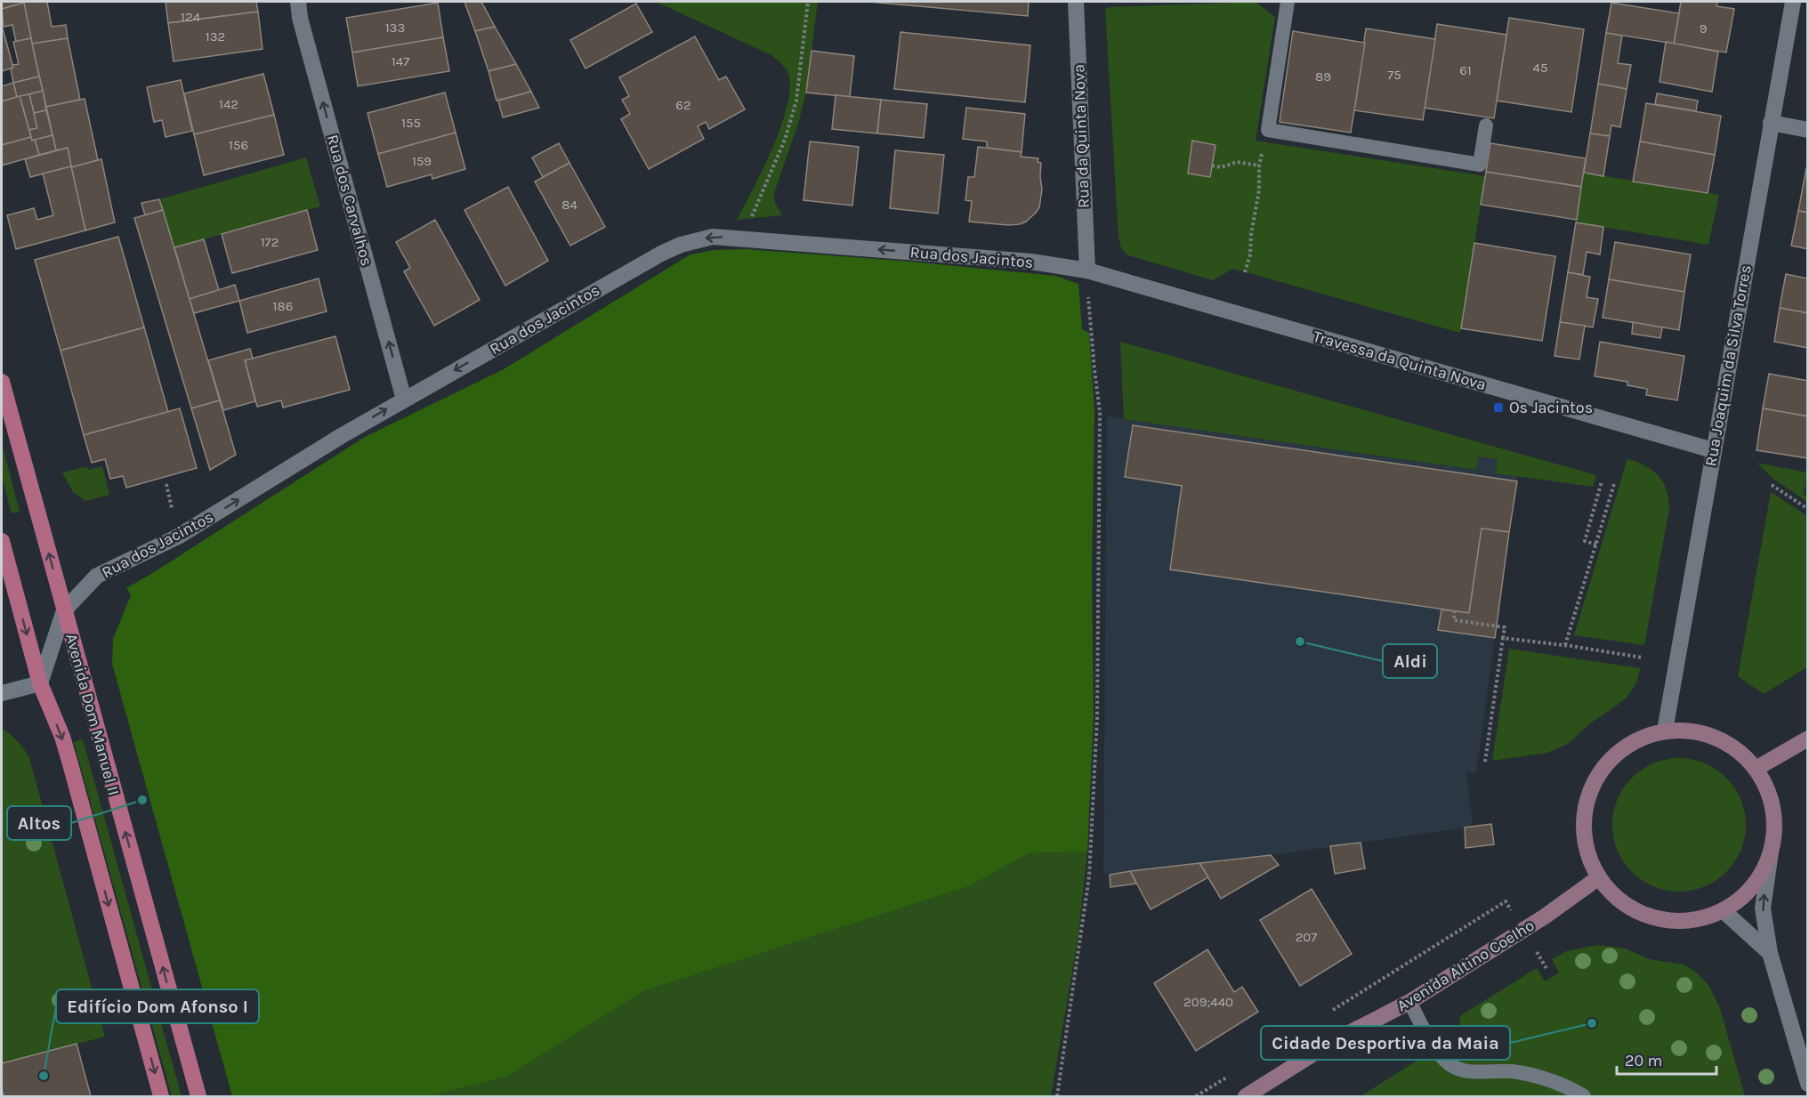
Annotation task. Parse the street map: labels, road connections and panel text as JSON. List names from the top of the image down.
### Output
{
  "streets": {
    "main road": ["Avenida Dom Manuel II", "Avenida Altino Coelho"],
    "street": [
      "Rua da Quinta Nova",
      "Rua dos Carvalhos",
      "Rua dos Jacintos",
      "Travessa da Quinta Nova",
      "Rua Joaquim da Silva Torres"
    ]
  },
  "crossings": [
    ["Rua da Quinta Nova", "Rua dos Jacintos"],
    ["Rua da Quinta Nova", "Travessa da Quinta Nova"],
    ["Rua dos Carvalhos", "Rua dos Jacintos"],
    ["Rua dos Jacintos", "Travessa da Quinta Nova"],
    ["Rua dos Jacintos", "Avenida Dom Manuel II"],
    ["Travessa da Quinta Nova", "Rua Joaquim da Silva Torres"],
    ["Rua Joaquim da Silva Torres", "Avenida Altino Coelho"]
  ],
  "one_way": ["Rua dos Carvalhos"],
  "places": {
    "transit": ["Os Jacintos"],
    "other": [
      "Aldi",
      "Altos",
      "Cidade Desportiva da Maia",
      "Edifício Dom Afonso I"
    ]
  },
  "house_numbers": [
    "124",
    "133",
    "9",
    "132",
    "147",
    "45",
    "61",
    "75",
    "89",
    "142",
    "62",
    "155",
    "156",
    "159",
    "84",
    "172",
    "186",
    "207",
    "209;440"
  ],
  "scale_bar": "20 m"
}
